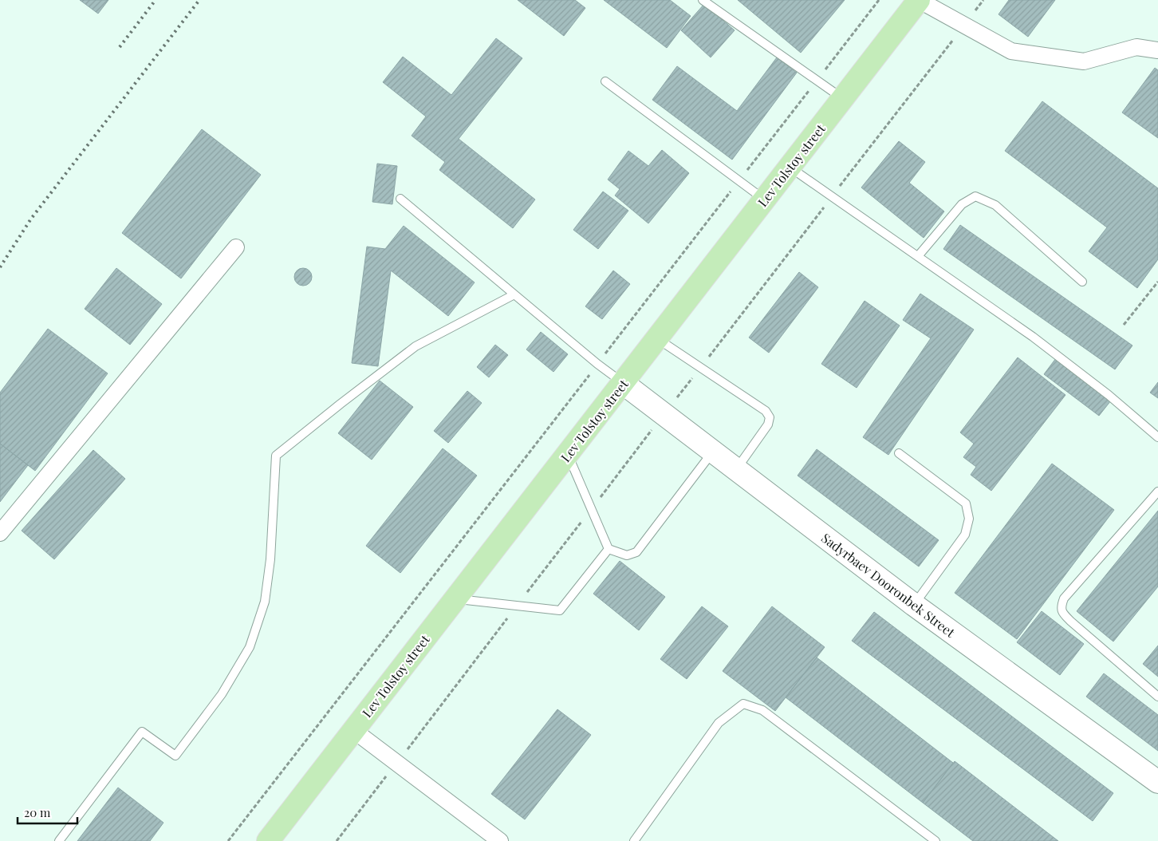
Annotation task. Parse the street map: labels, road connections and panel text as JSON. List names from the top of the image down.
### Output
{
  "streets": {
    "main road": ["Lev Tolstoy street", "Sadyrbaev Dooronbek Street"]
  },
  "crossings": [
    ["Lev Tolstoy street", "Sadyrbaev Dooronbek Street"]
  ],
  "scale_bar": "20 m"
}
